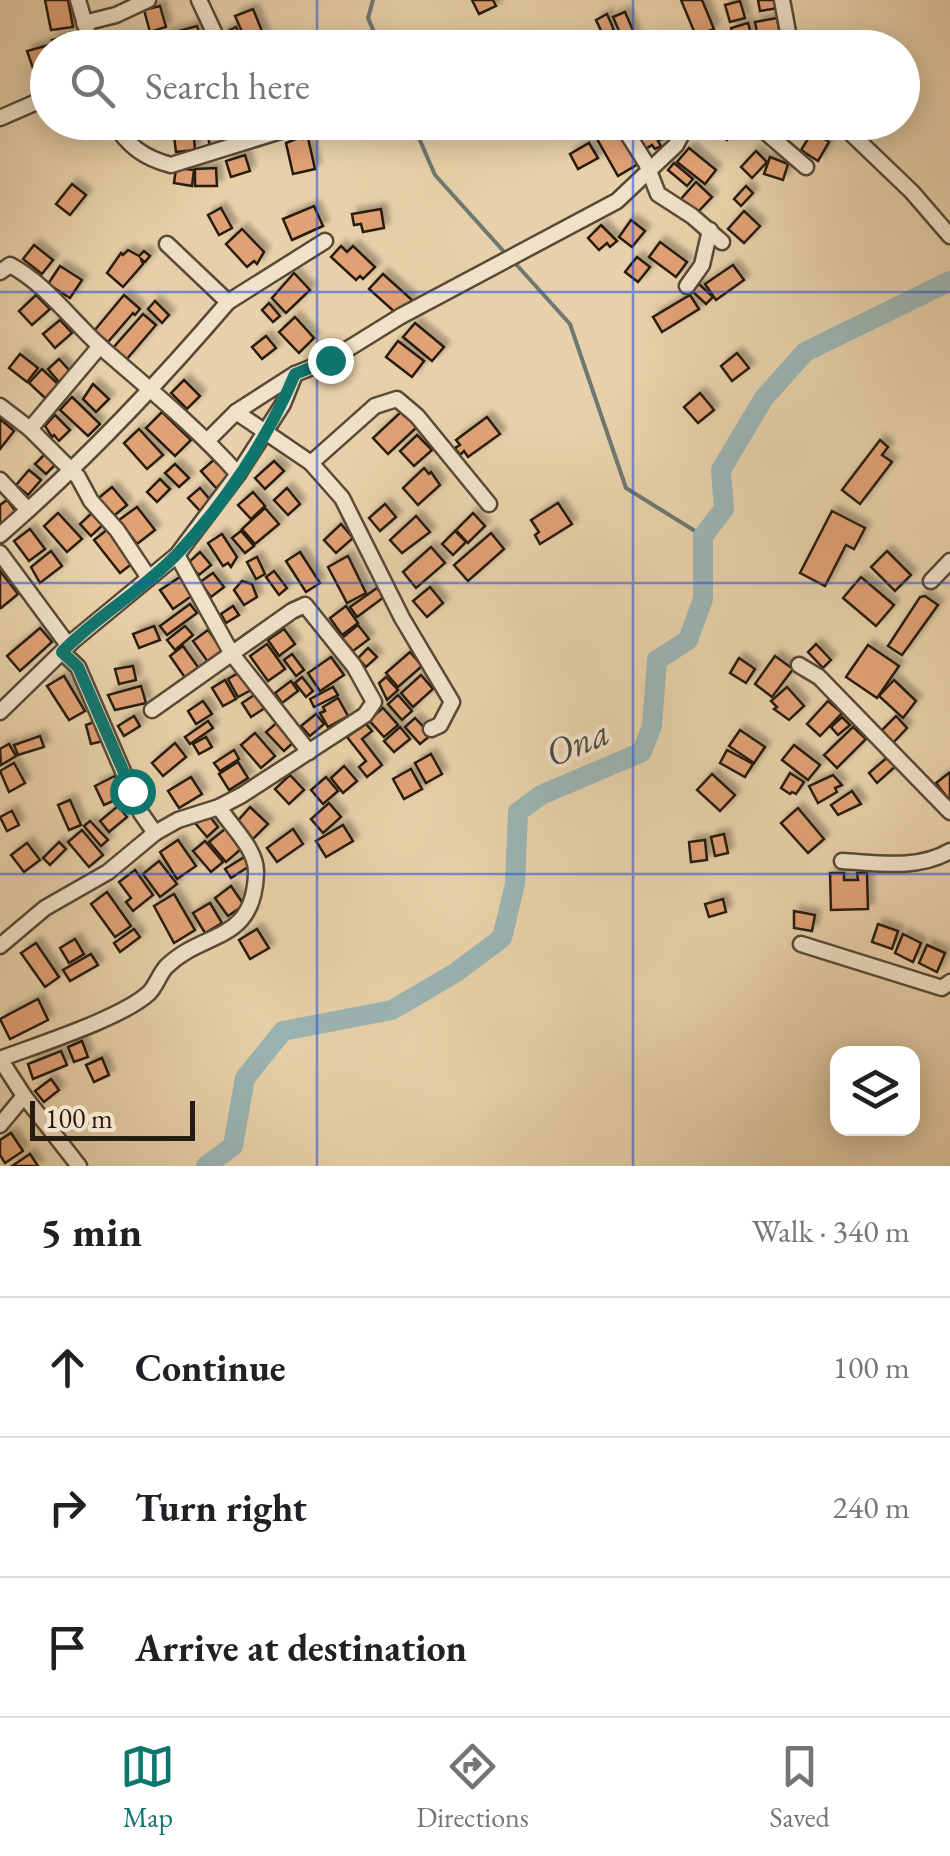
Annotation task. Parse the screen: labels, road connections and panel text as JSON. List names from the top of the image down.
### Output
{
  "water": ["Ona"],
  "scale_bar": "100 m",
  "page": {
    "search": "Search here",
    "scale": "100 m",
    "heading": ["5 min", "Walk · 340 m"],
    "list": [
      ["Continue", "100 m"],
      ["Turn right", "240 m"],
      "Arrive at destination"
    ],
    "nav": ["Map", "Directions", "Saved"]
  }
}
